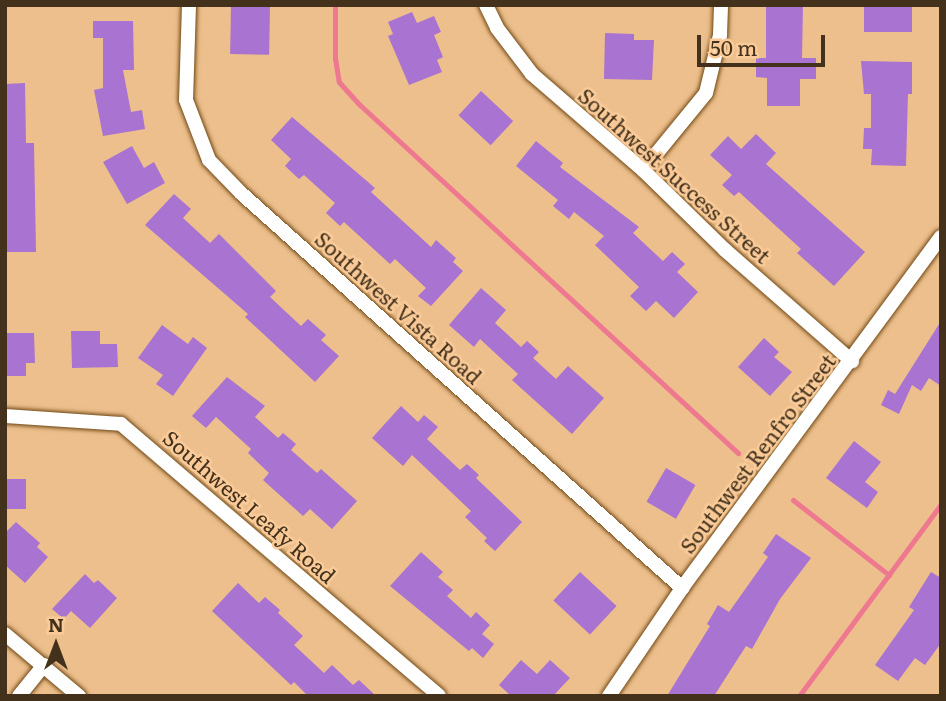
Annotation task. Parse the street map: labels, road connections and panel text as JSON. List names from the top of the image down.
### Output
{
  "streets": {
    "street": [
      "Southwest Success Street",
      "Southwest Vista Road",
      "Southwest Renfro Street",
      "Southwest Leafy Road"
    ]
  },
  "crossings": [
    ["Southwest Success Street", "Southwest Renfro Street"],
    ["Southwest Vista Road", "Southwest Renfro Street"]
  ],
  "scale_bar": "50 m",
  "north": "top"
}
